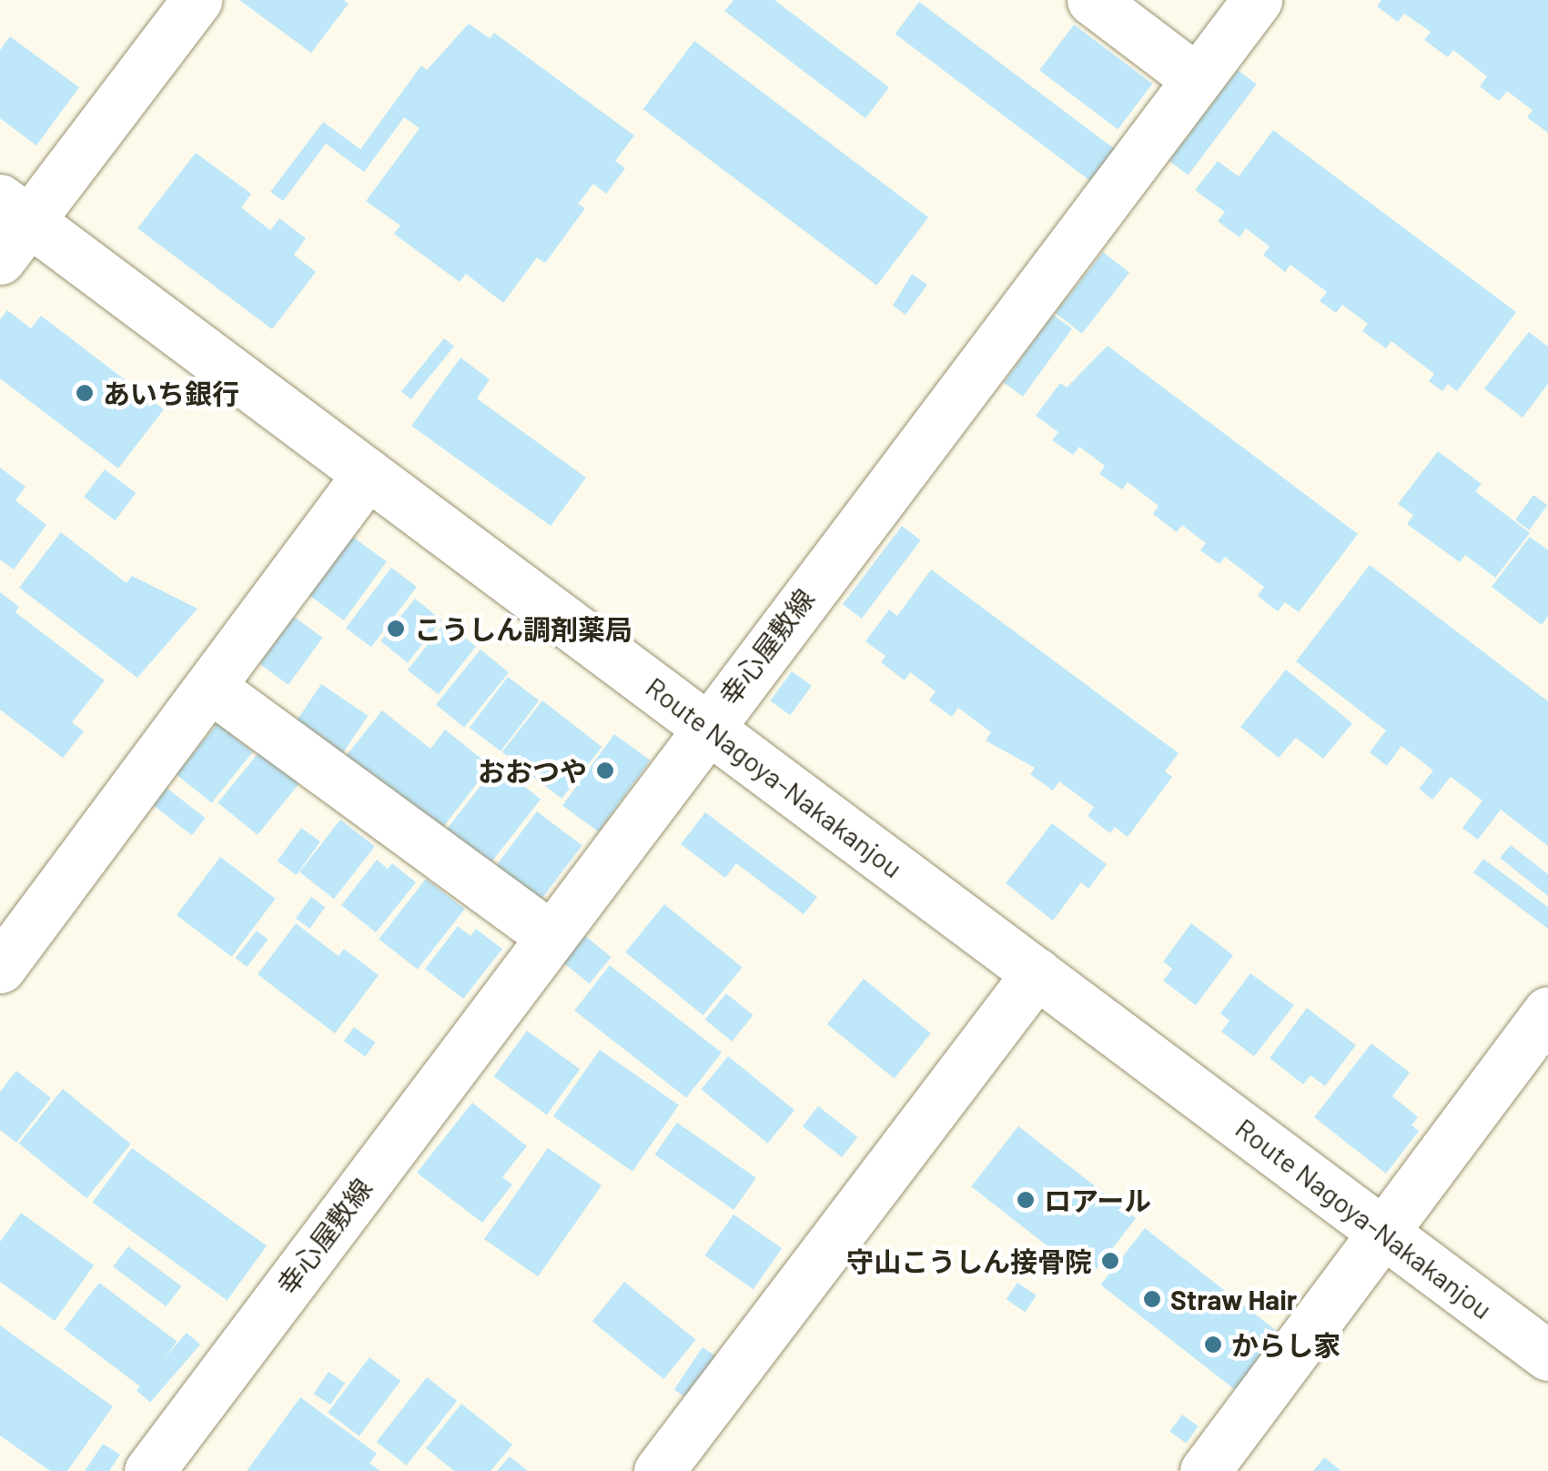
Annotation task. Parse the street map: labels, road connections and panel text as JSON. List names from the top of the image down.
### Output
{
  "streets": {
    "street": ["幸心屋敷線", "Route Nagoya-Nakakanjou"]
  },
  "crossings": [
    ["幸心屋敷線", "Route Nagoya-Nakakanjou"]
  ],
  "places": [
    "あいち銀行",
    "こうしん調剤薬局",
    "おおつや",
    "ロアール",
    "守山こうしん接骨院",
    "Straw Hair",
    "からし家"
  ]
}
